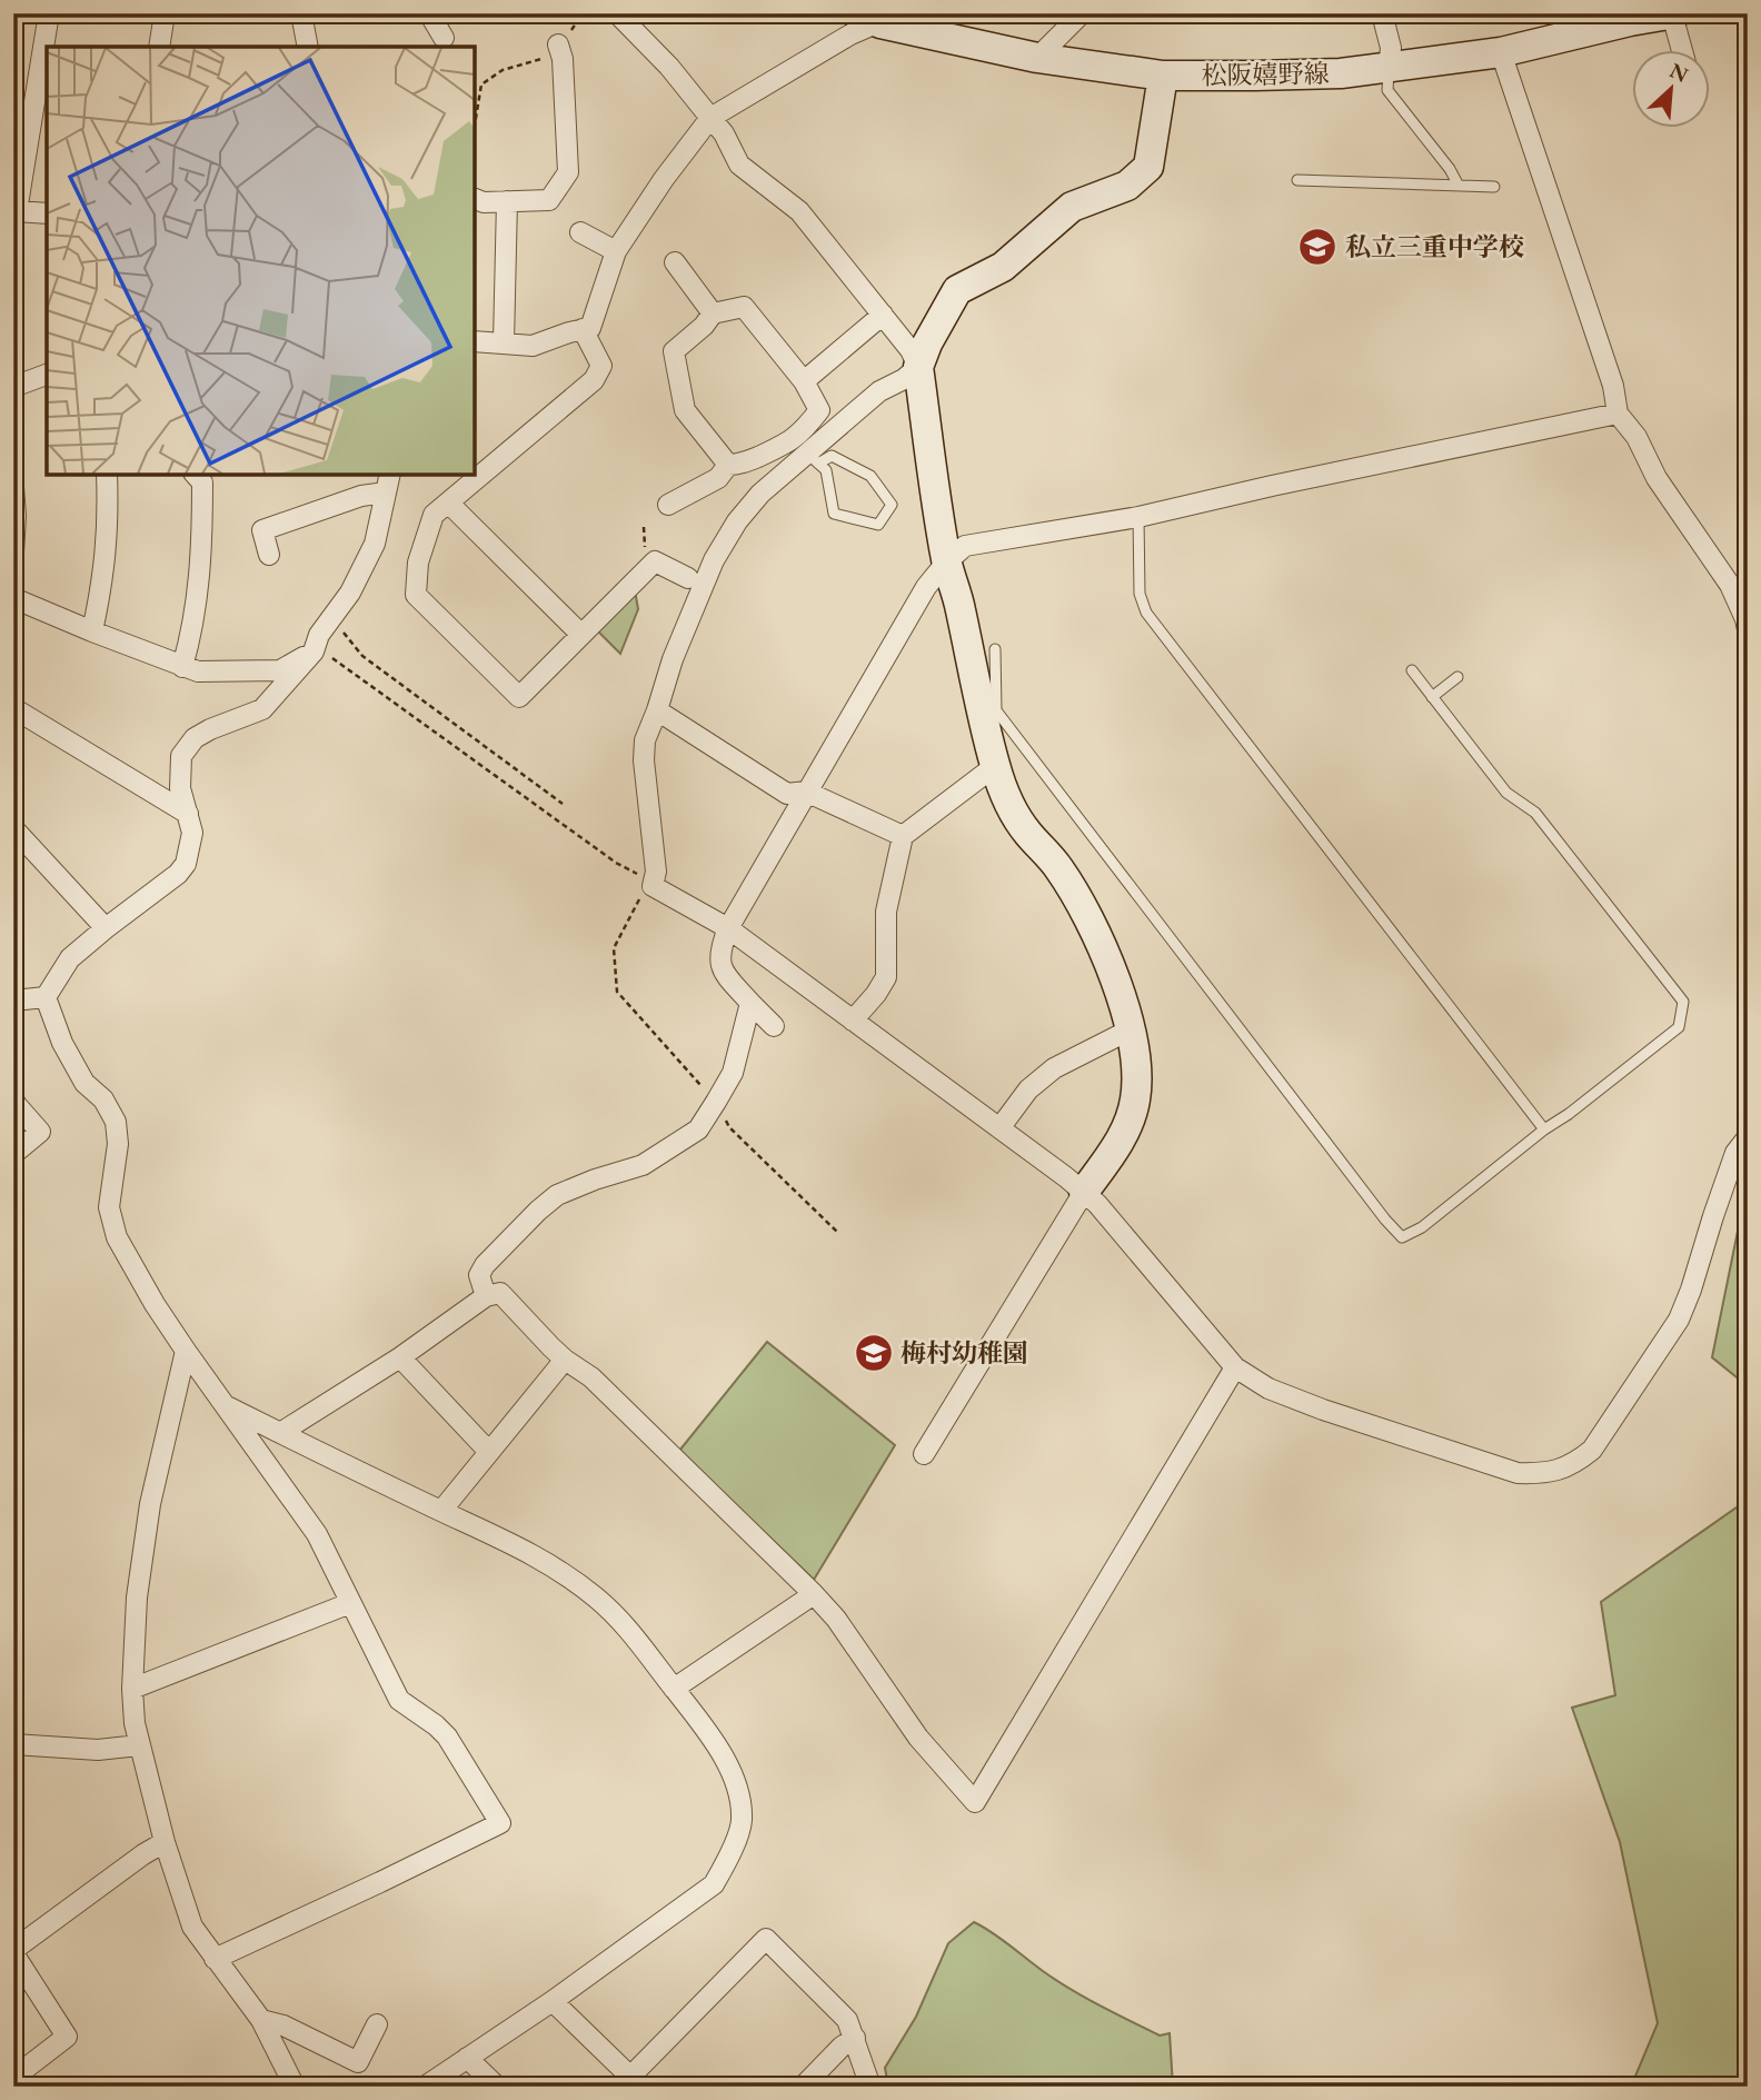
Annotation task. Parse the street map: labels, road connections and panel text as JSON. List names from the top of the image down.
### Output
{
  "streets": {
    "street": ["松阪嬉野線"]
  },
  "places": {
    "school or university": ["私立三重中学校", "梅村幼稚園"]
  },
  "north": "top right"
}
